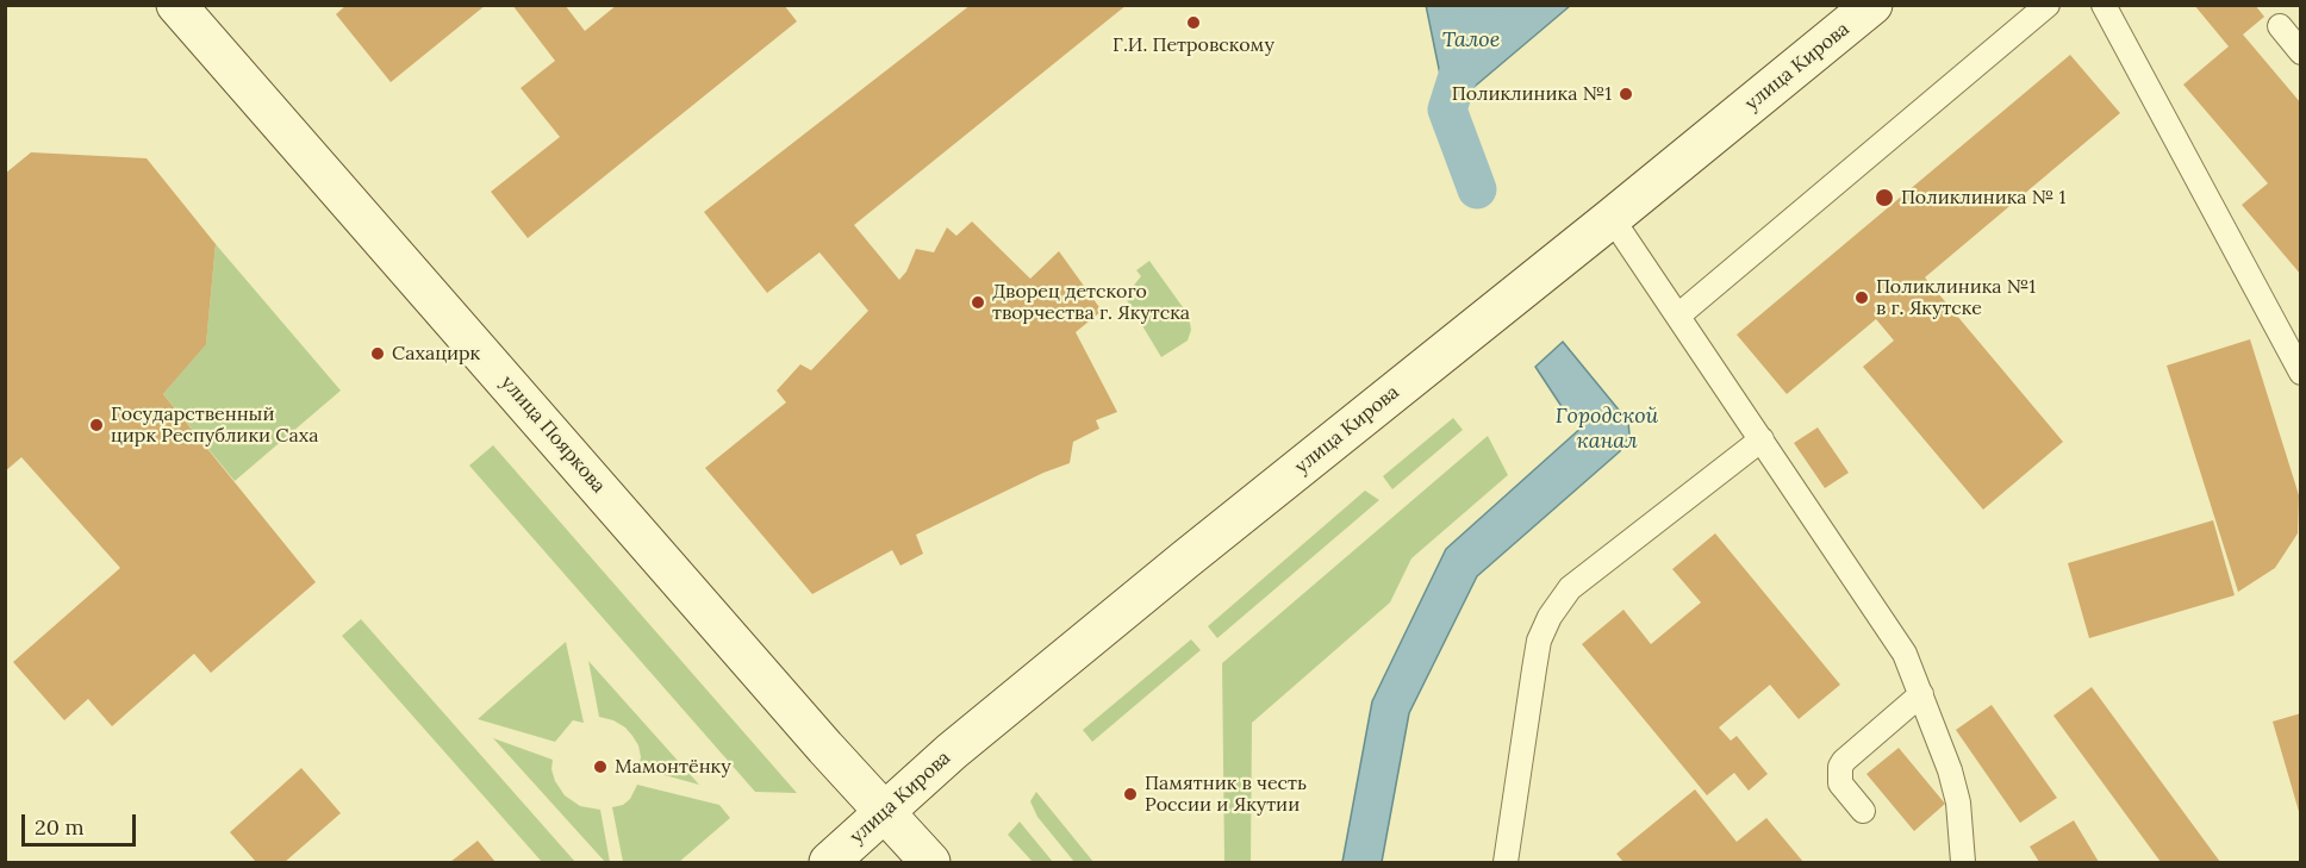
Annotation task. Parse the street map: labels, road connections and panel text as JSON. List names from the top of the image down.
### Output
{
  "streets": {
    "main road": ["улица Кирова", "улица Пояркова"]
  },
  "crossings": [
    ["улица Кирова", "улица Пояркова"]
  ],
  "water": ["Талое", "Городской канал"],
  "places": [
    "Г.И. Петровскому",
    "Поликлиника №1",
    "Поликлиника № 1",
    "Поликлиника №1 в г. Якутске",
    "Дворец детского творчества г. Якутска",
    "Сахацирк",
    "Государственный цирк Республики Саха",
    "Мамонтёнку",
    "Памятник в честь России и Якутии"
  ],
  "scale_bar": "20 m"
}
